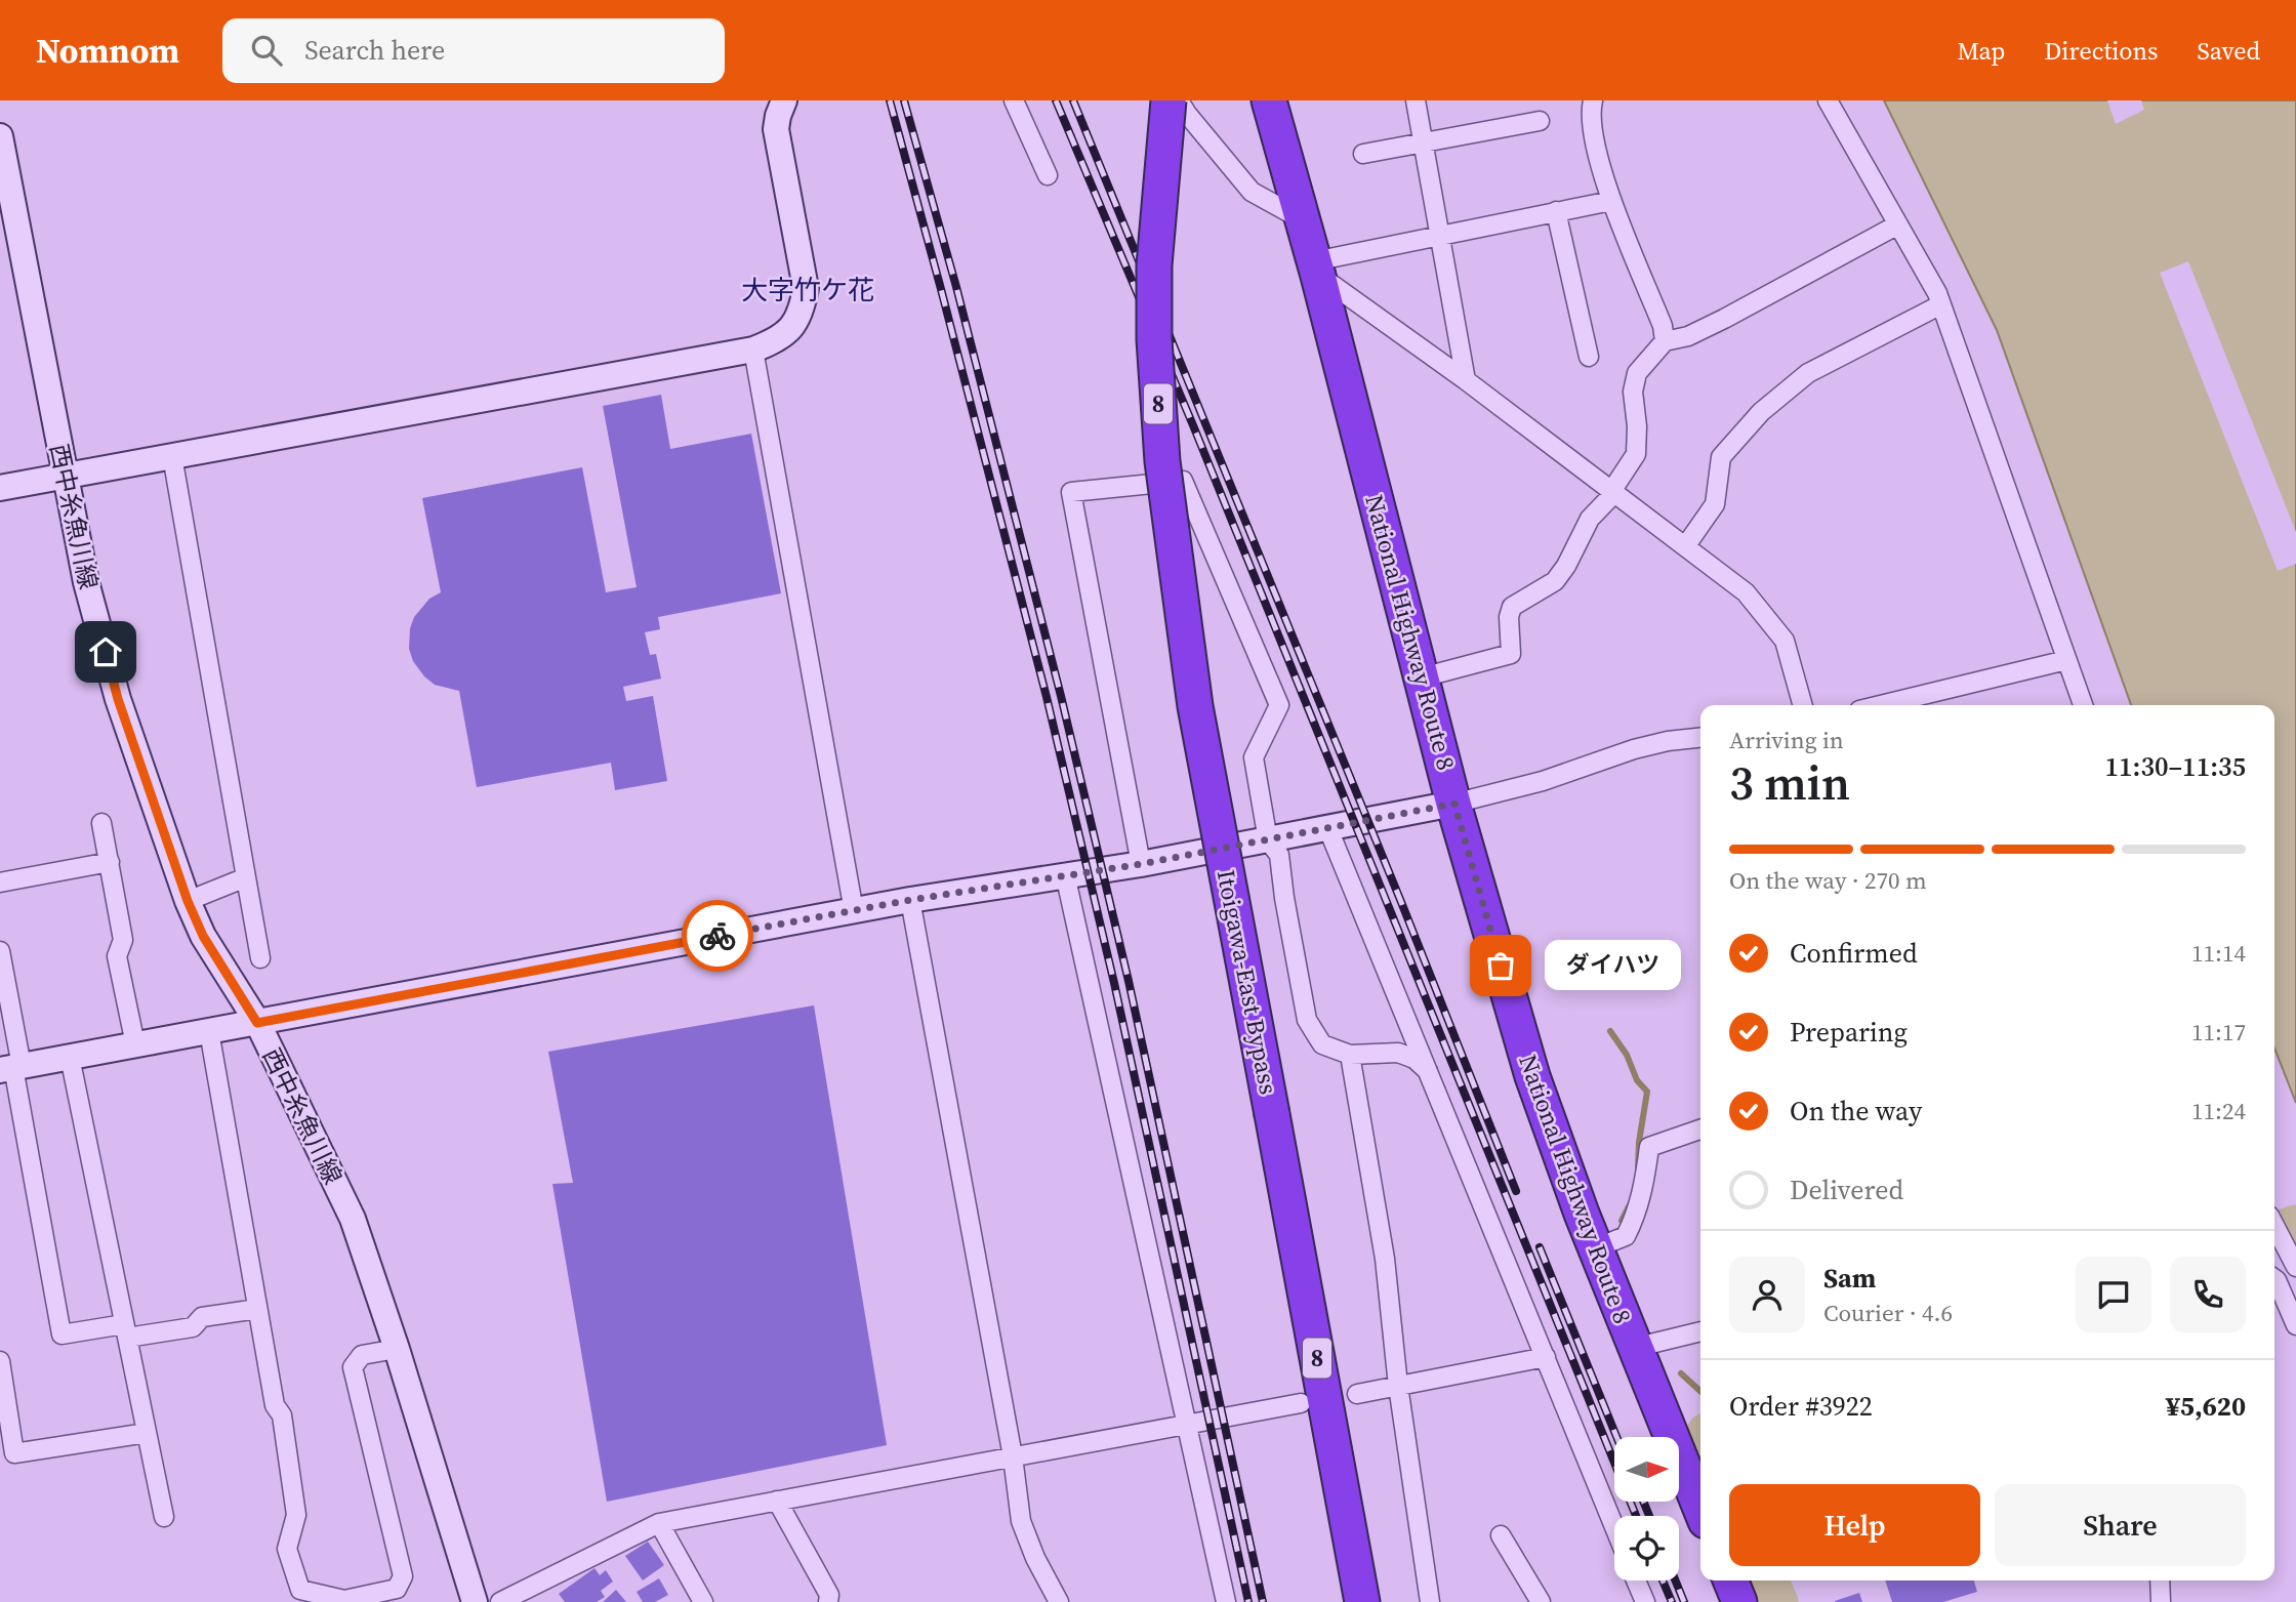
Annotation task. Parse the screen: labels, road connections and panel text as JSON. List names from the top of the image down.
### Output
{
  "streets": {
    "highway": ["8", "National Highway Route 8", "Itoigawa-East Bypass"],
    "street": ["西中糸魚川線"]
  },
  "districts": ["大字竹ケ花"],
  "places": ["ダイハツ"],
  "north": "right",
  "page": {
    "header": "Nomnom",
    "search": "Search here",
    "nav": ["Map", "Directions", "Saved"],
    "heading": ["3 min", "Arriving in", "11:30–11:35"],
    "panel": [
      "Sam",
      "Courier · 4.6",
      "Order #3922",
      "¥5,620"
    ],
    "bar": "On the way · 270 m",
    "list": [
      ["Confirmed", "11:14"],
      ["Preparing", "11:17"],
      ["On the way", "11:24"],
      "Delivered"
    ],
    "bubble": "ダイハツ",
    "buttons": ["Help", "Share"]
  }
}
